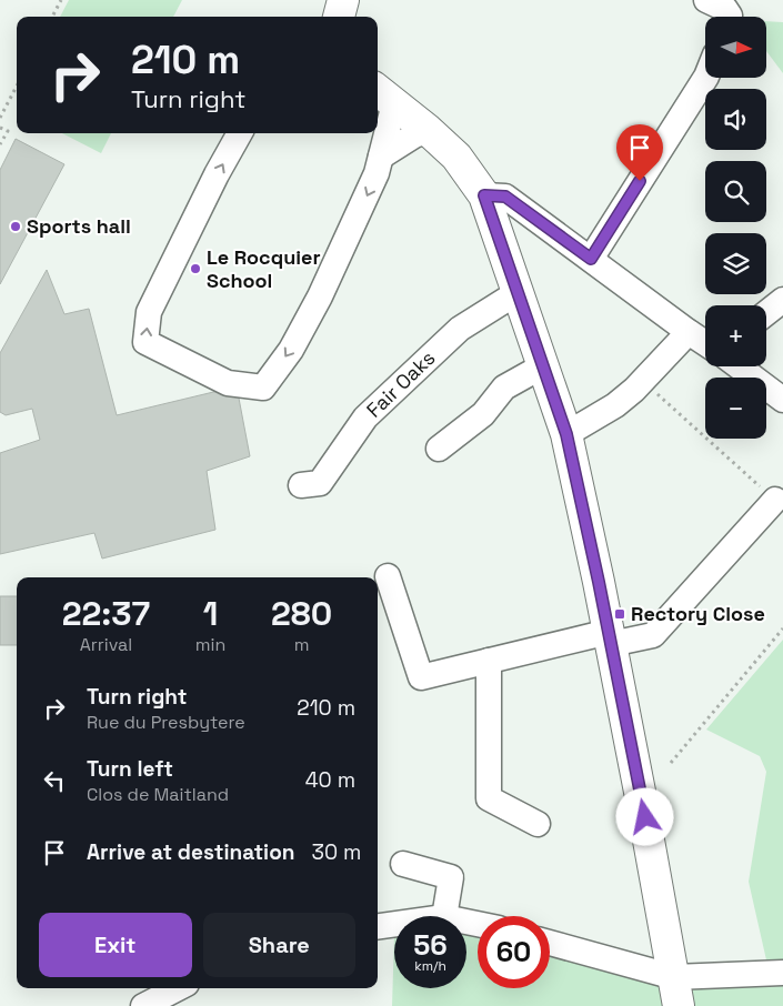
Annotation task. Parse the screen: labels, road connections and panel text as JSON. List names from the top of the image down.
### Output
{
  "streets": {
    "street": ["Fair Oaks"]
  },
  "places": {
    "other": ["Sports hall", "Le Rocquier School"],
    "transit": ["Rectory Close"]
  },
  "north": "right",
  "page": {
    "map_buttons": ["+", "−"],
    "turn": ["210 m", "Turn right"],
    "eta": [
      "22:37",
      "Arrival",
      "1",
      "min",
      "280",
      "m"
    ],
    "list": [
      {
        "name": "Turn right",
        "note": "Rue du Presbytere",
        "value": "210 m"
      },
      {
        "name": "Turn left",
        "note": "Clos de Maitland",
        "value": "40 m"
      },
      {
        "name": "Arrive at destination",
        "value": "30 m"
      }
    ],
    "buttons": ["Exit", "Share"],
    "speed": "56 km/h",
    "limit": "60"
  }
}
